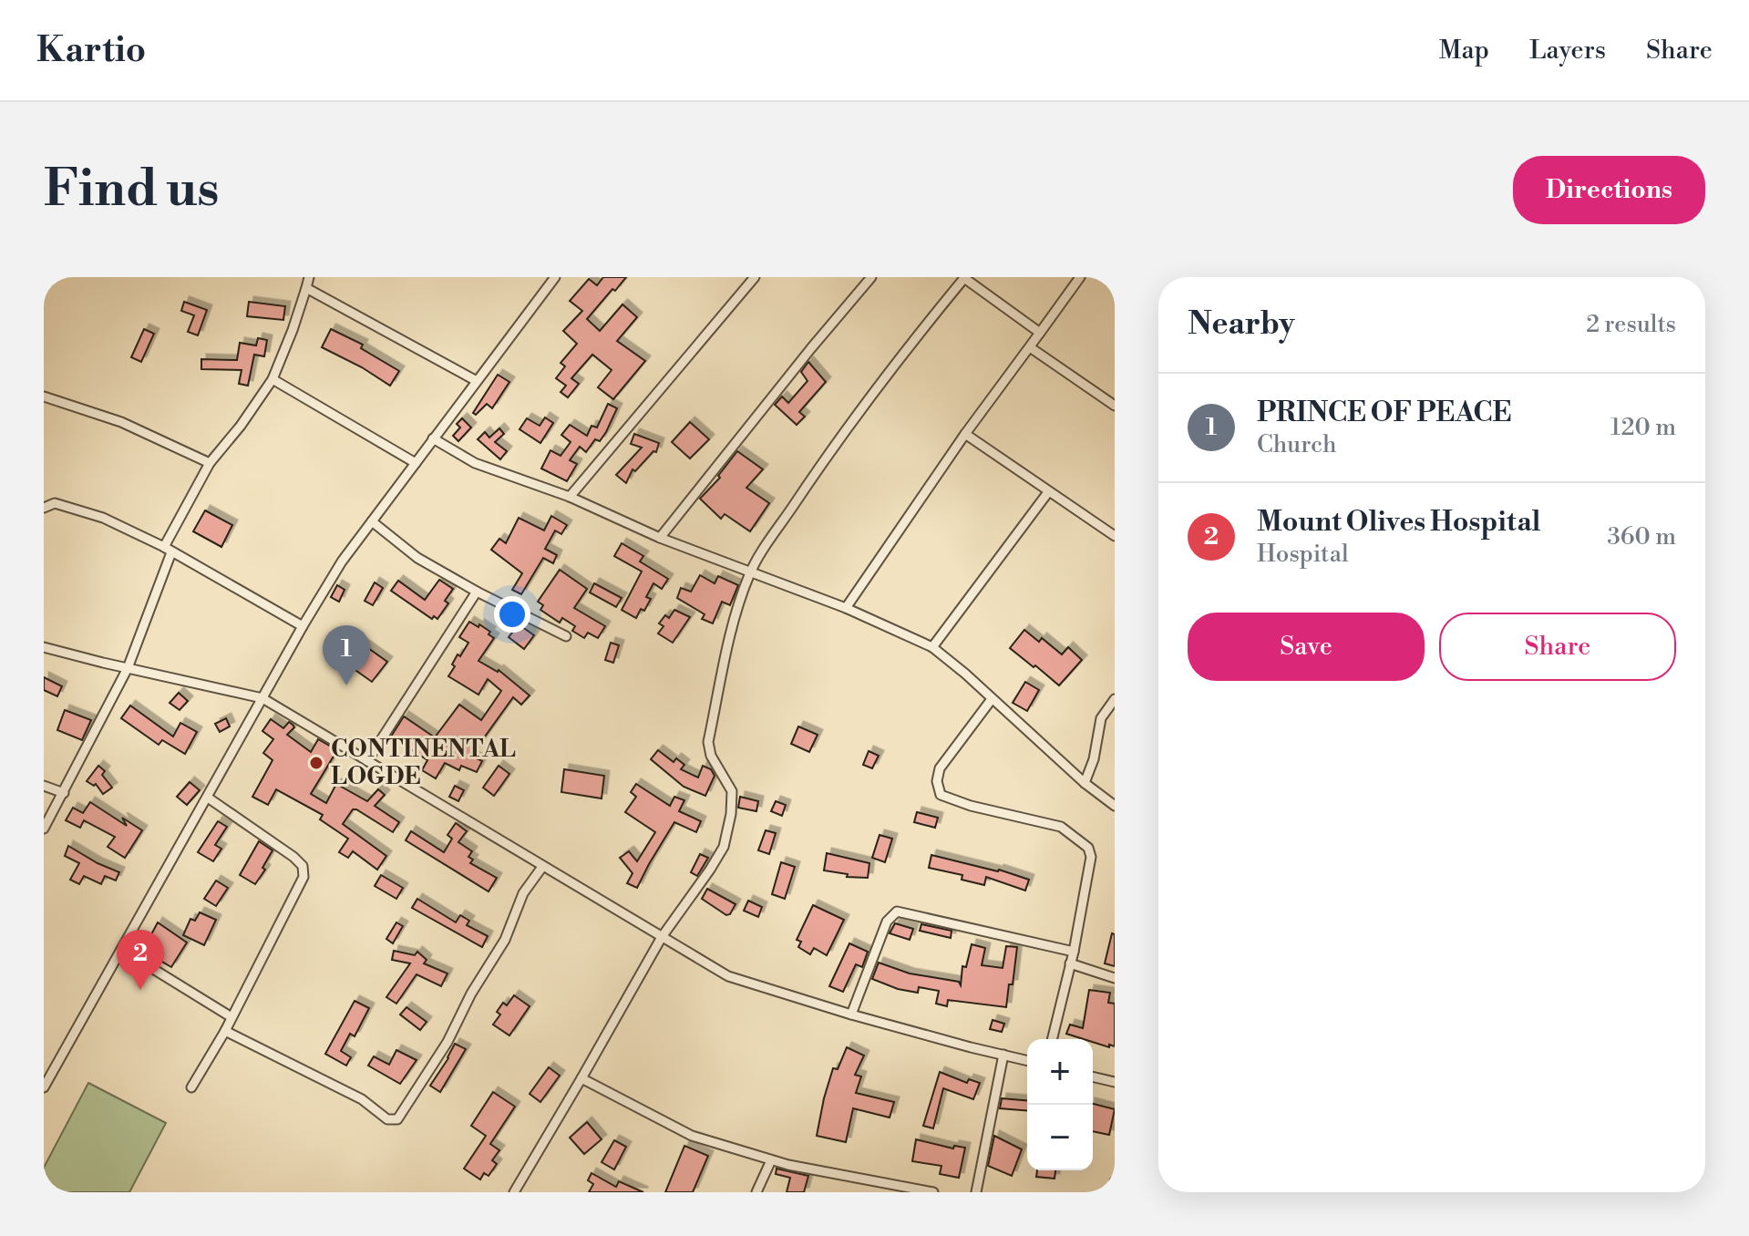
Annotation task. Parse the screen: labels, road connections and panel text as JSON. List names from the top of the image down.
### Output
{
  "places": ["CONTINENTAL LOGDE"],
  "page": {
    "header": "Kartio",
    "nav": ["Map", "Layers", "Share"],
    "buttons": [
      "Directions",
      ["Save", "Share"]
    ],
    "title": "Find us",
    "heading": ["Nearby", "2 results"],
    "list": [
      {
        "mark": "1",
        "name": "PRINCE OF PEACE",
        "note": "Church",
        "value": "120 m"
      },
      {
        "mark": "2",
        "name": "Mount Olives Hospital",
        "note": "Hospital",
        "value": "360 m"
      }
    ],
    "pins": ["1", "2"],
    "map_buttons": ["+", "−"]
  }
}
